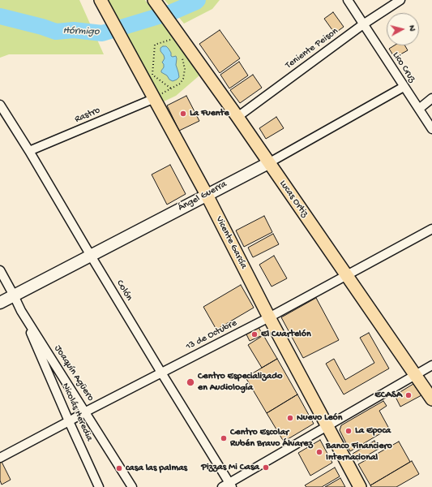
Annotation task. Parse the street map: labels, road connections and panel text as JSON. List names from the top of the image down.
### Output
{
  "streets": {
    "main road": ["Lucas Ortiz", "Vicente García"],
    "street": [
      "Teniente Peison",
      "Lico Cruz",
      "Rastro",
      "Ángel Guerra",
      "Colón",
      "13 de Octubre",
      "Joaquín Agüero",
      "Nicolás Heredia"
    ]
  },
  "crossings": [
    ["Teniente Peison", "Lico Cruz"],
    ["Teniente Peison", "Lucas Ortiz"],
    ["Lico Cruz", "Ángel Guerra"],
    ["Rastro", "Vicente García"],
    ["Rastro", "Colón"],
    ["Ángel Guerra", "Lucas Ortiz"],
    ["Ángel Guerra", "Vicente García"],
    ["Ángel Guerra", "Colón"],
    ["Ángel Guerra", "Joaquín Agüero"],
    ["Lucas Ortiz", "13 de Octubre"],
    ["Vicente García", "13 de Octubre"],
    ["Colón", "13 de Octubre"],
    ["13 de Octubre", "Joaquín Agüero"],
    ["13 de Octubre", "Nicolás Heredia"],
    ["Joaquín Agüero", "Nicolás Heredia"]
  ],
  "water": ["Hórmigo"],
  "places": [
    "La Fuente",
    "El Cuartelón",
    "Centro Especializado en Audiología",
    "ECASA",
    "Nuevo León",
    "La Epoca",
    "Centro Escolar Rubén Bravo Álvarez",
    "Banco Financiero Internacional",
    "Pizzas Mi Casa",
    "casa las palmas"
  ],
  "north": "right"
}
